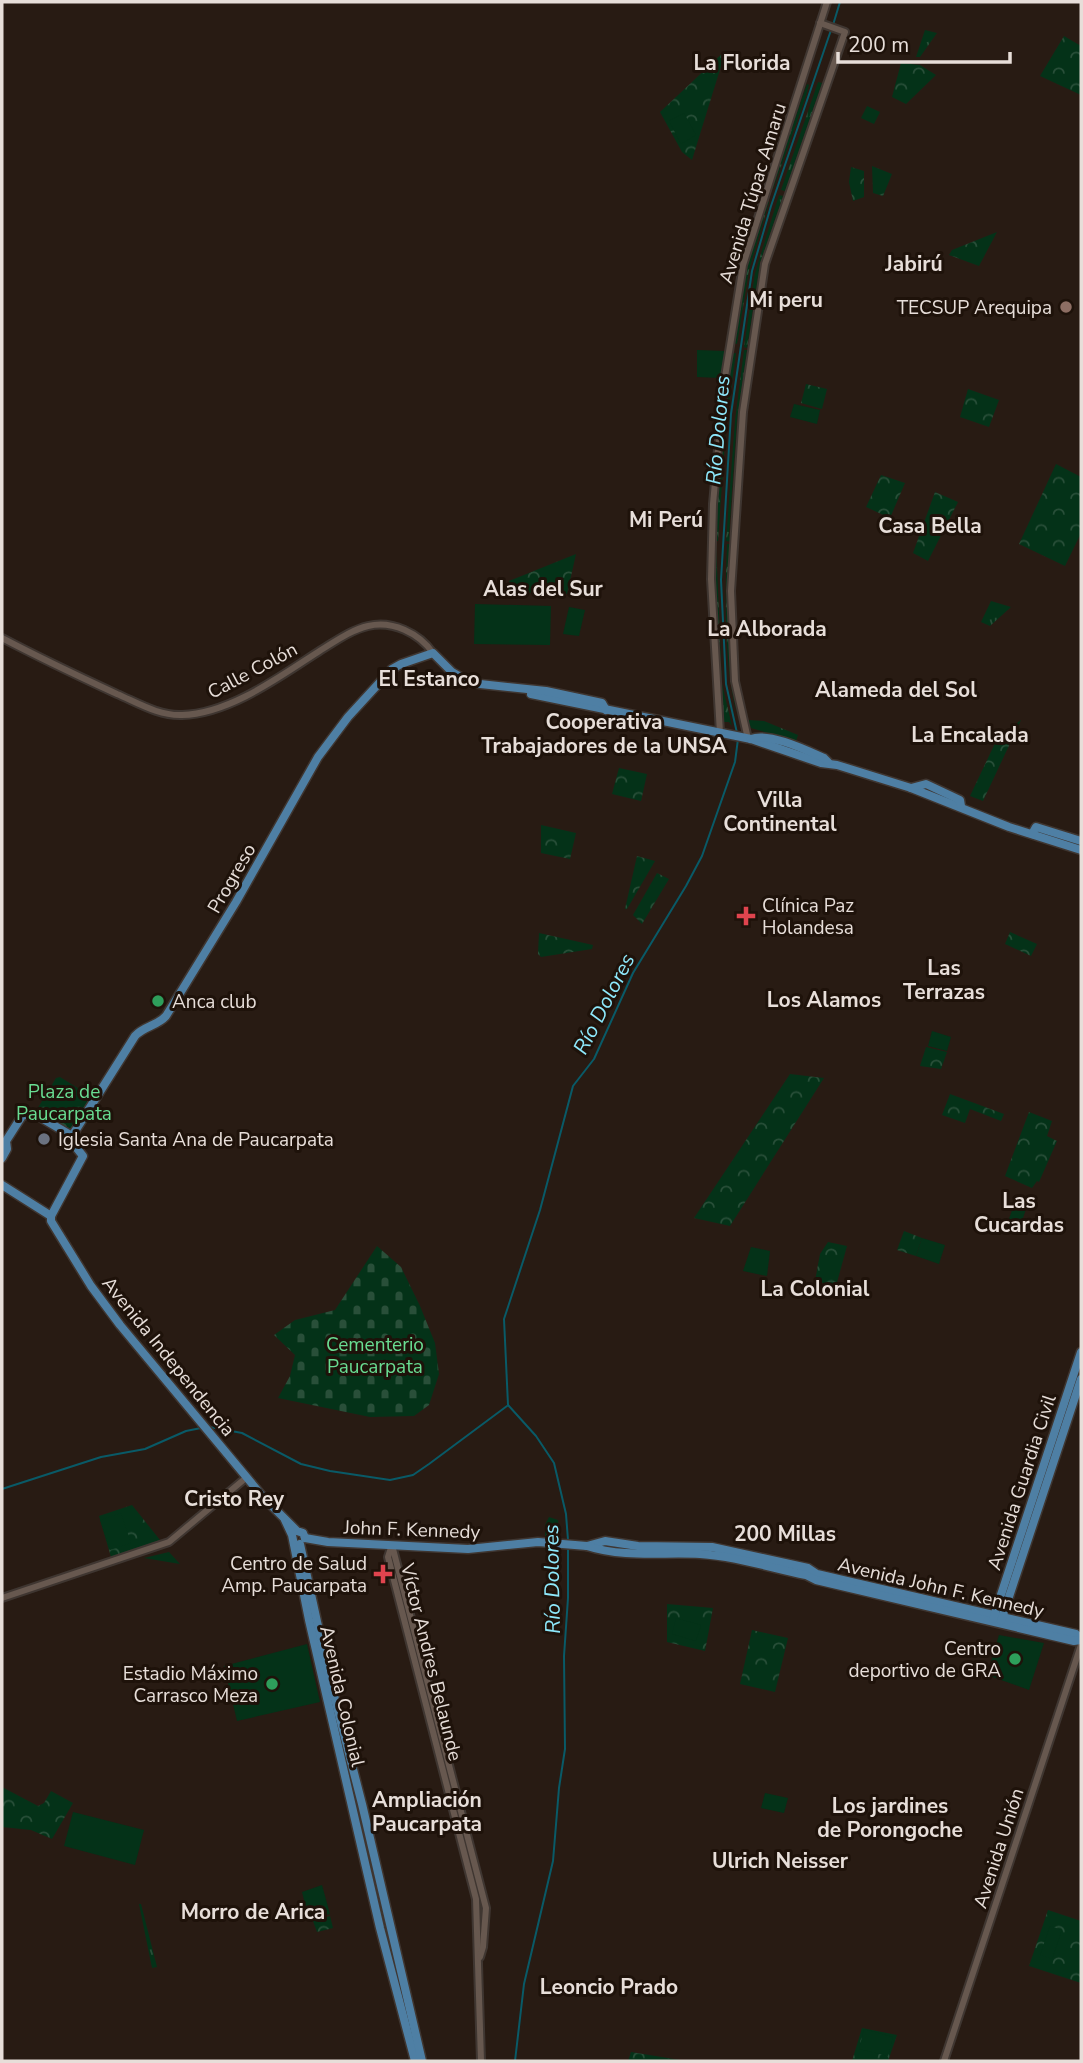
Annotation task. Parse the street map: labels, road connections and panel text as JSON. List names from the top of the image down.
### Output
{
  "streets": {
    "main road": [
      "Progreso",
      "Avenida Independencia",
      "Avenida Guardia Civil",
      "John F. Kennedy",
      "Avenida John F. Kennedy",
      "Avenida Colonial"
    ],
    "street": [
      "Avenida Túpac Amaru",
      "Calle Colón",
      "Víctor Andres Belaunde",
      "Avenida Unión"
    ]
  },
  "crossings": [
    ["Calle Colón", "Progreso"],
    ["Avenida Independencia", "John F. Kennedy"],
    ["Avenida Independencia", "Avenida Colonial"],
    ["Avenida Guardia Civil", "Avenida John F. Kennedy"],
    ["John F. Kennedy", "Avenida John F. Kennedy"],
    ["John F. Kennedy", "Víctor Andres Belaunde"],
    ["John F. Kennedy", "Avenida Colonial"],
    ["Avenida John F. Kennedy", "Avenida Unión"]
  ],
  "districts": [
    "La Florida",
    "Jabirú",
    "Mi peru",
    "Mi Perú",
    "Casa Bella",
    "Alas del Sur",
    "La Alborada",
    "El Estanco",
    "Alameda del Sol",
    "Cooperativa Trabajadores de la UNSA",
    "La Encalada",
    "Villa Continental",
    "Las Terrazas",
    "Los Alamos",
    "Las Cucardas",
    "La Colonial",
    "Cristo Rey",
    "200 Millas",
    "Ampliación Paucarpata",
    "Los jardines de Porongoche",
    "Ulrich Neisser",
    "Morro de Arica",
    "Leoncio Prado"
  ],
  "water": ["Río Dolores"],
  "parks": ["Plaza de Paucarpata", "Cementerio Paucarpata"],
  "places": {
    "other": [
      "TECSUP Arequipa",
      "Anca club",
      "Iglesia Santa Ana de Paucarpata",
      "Centro deportivo de GRA",
      "Estadio Máximo Carrasco Meza"
    ],
    "health": ["Clínica Paz Holandesa", "Centro de Salud Amp. Paucarpata"]
  },
  "scale_bar": "200 m"
}
